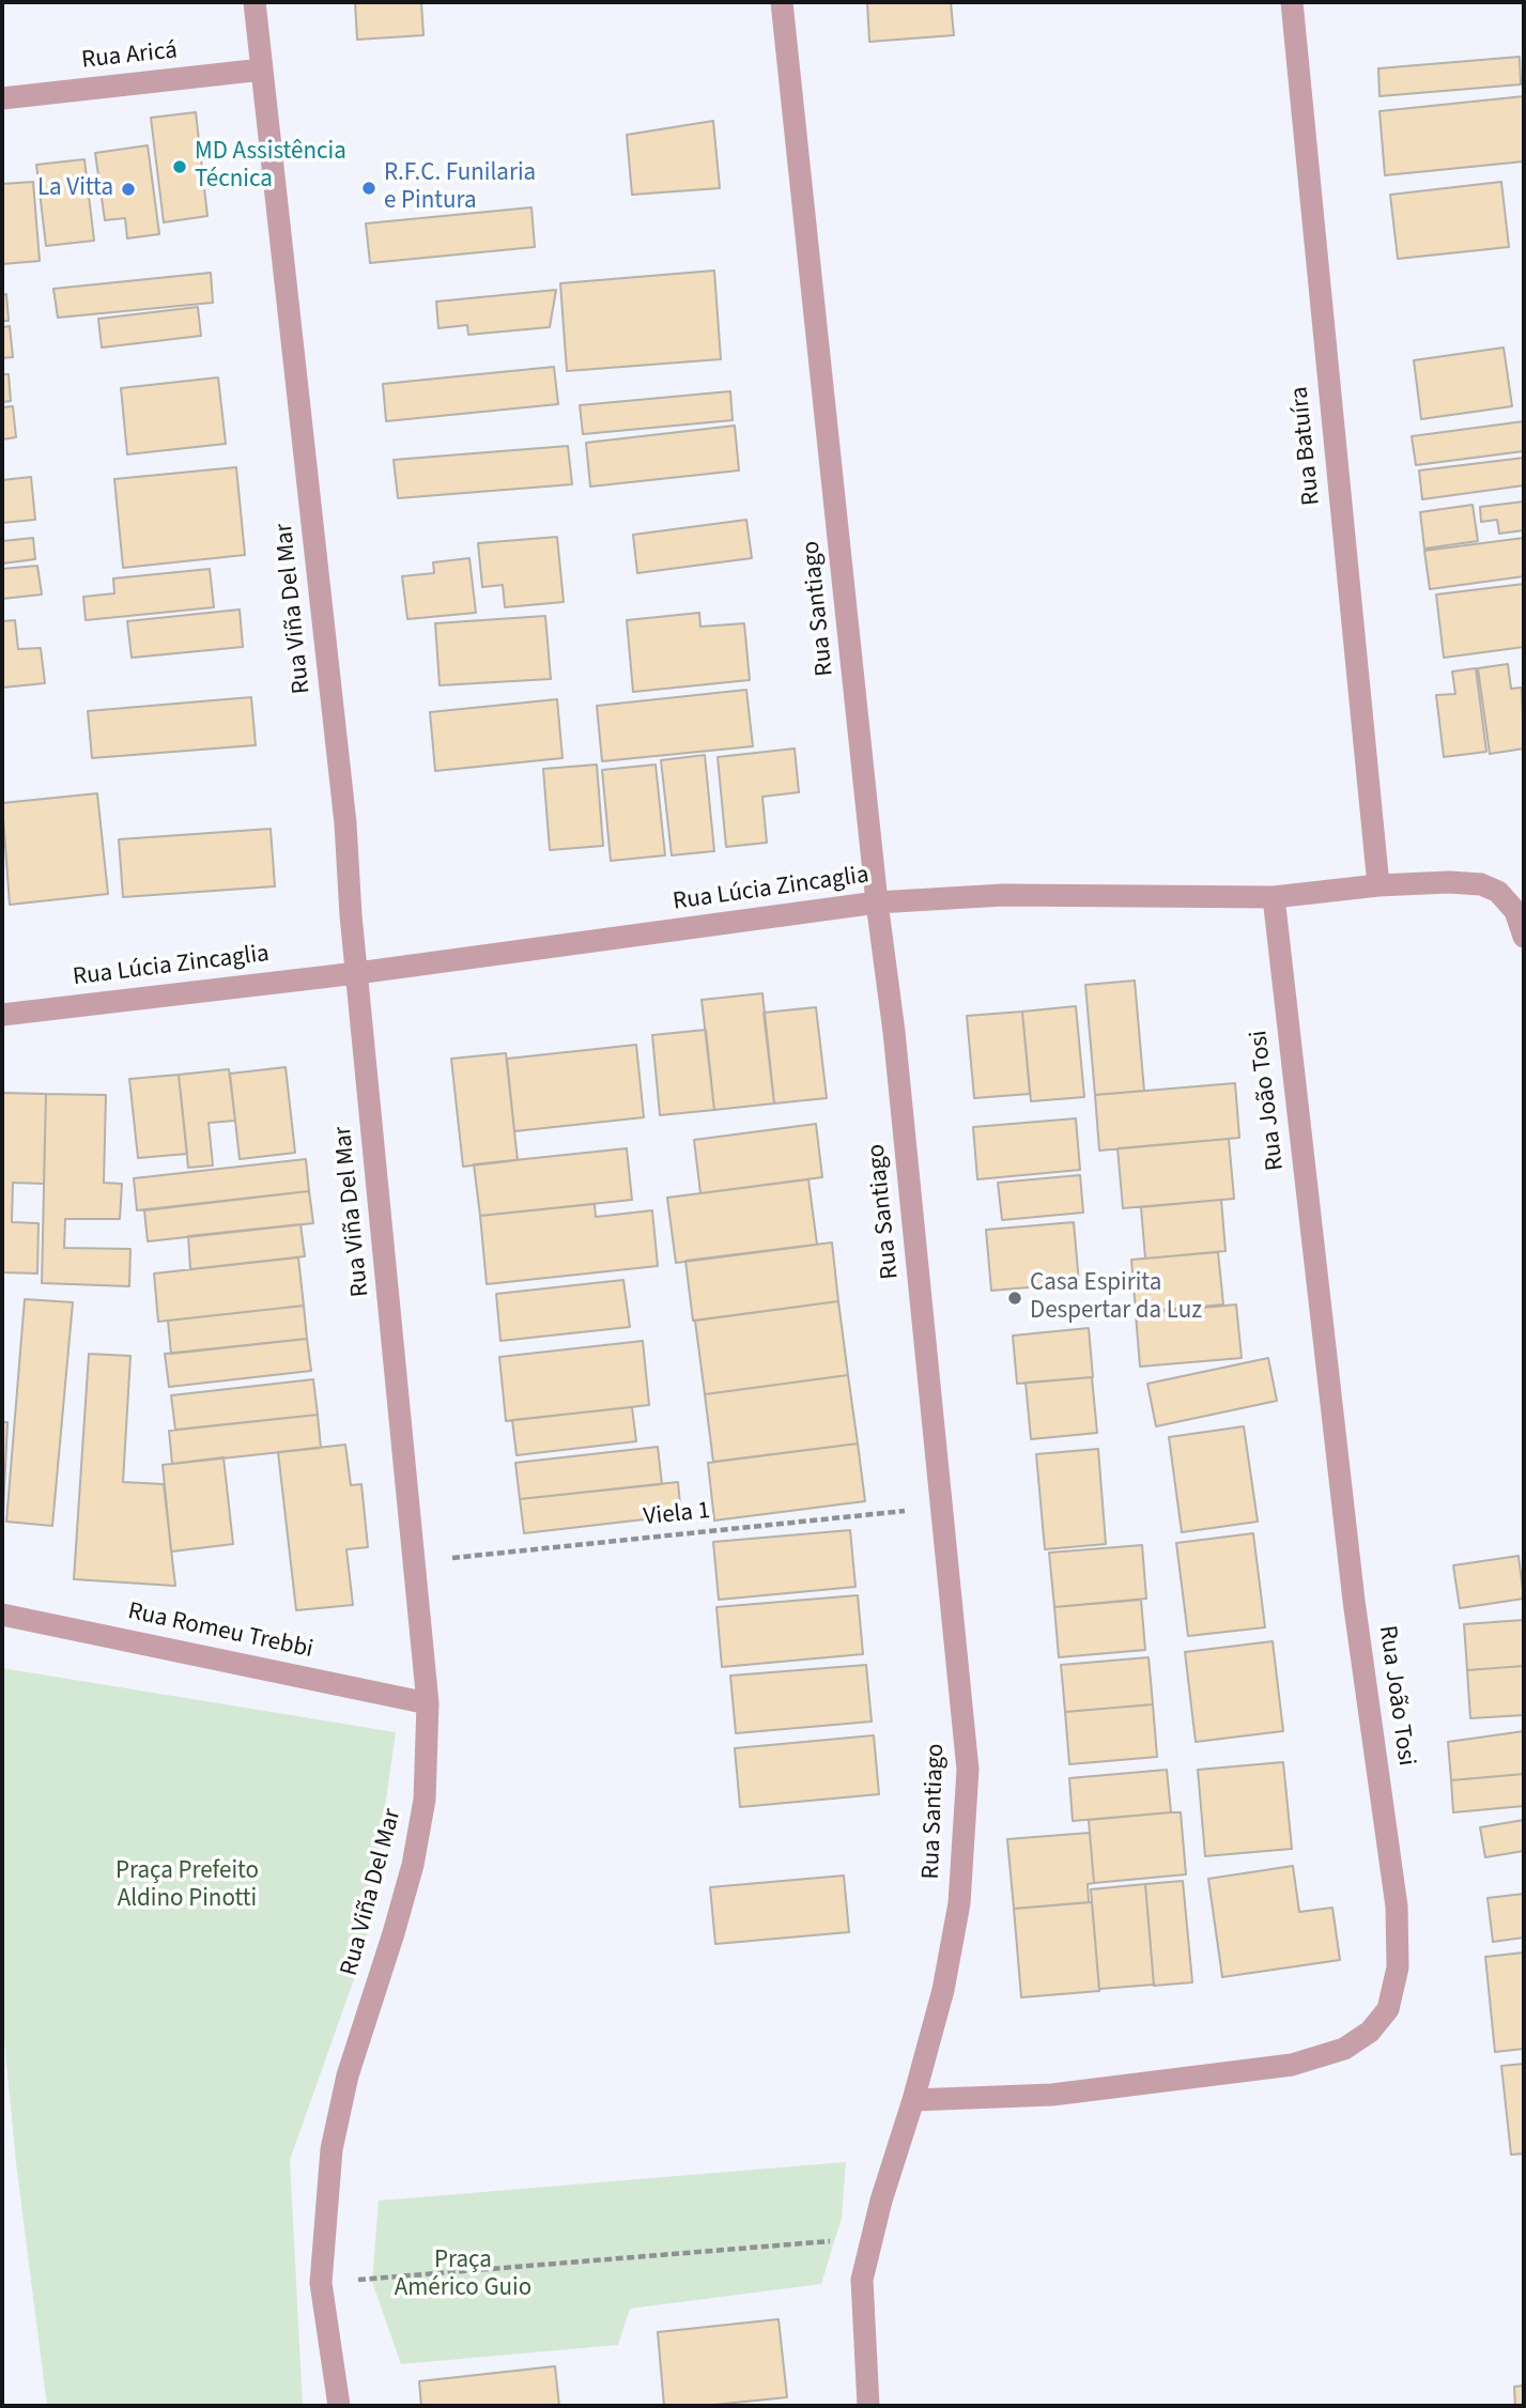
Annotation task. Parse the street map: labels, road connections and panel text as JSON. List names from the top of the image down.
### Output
{
  "streets": {
    "street": [
      "Rua Aricá",
      "Rua Batuíra",
      "Rua Viña Del Mar",
      "Rua Santiago",
      "Rua Lúcia Zincaglia",
      "Rua João Tosi",
      "Rua Romeu Trebbi"
    ],
    "path": ["Viela 1"]
  },
  "crossings": [
    ["Rua Aricá", "Rua Viña Del Mar"],
    ["Rua Batuíra", "Rua Lúcia Zincaglia"],
    ["Rua Viña Del Mar", "Rua Lúcia Zincaglia"],
    ["Rua Viña Del Mar", "Viela 1"],
    ["Rua Viña Del Mar", "Rua Romeu Trebbi"],
    ["Rua Santiago", "Rua Lúcia Zincaglia"],
    ["Rua Santiago", "Rua João Tosi"],
    ["Rua Santiago", "Viela 1"],
    ["Rua Lúcia Zincaglia", "Rua João Tosi"]
  ],
  "parks": ["Praça Prefeito Aldino Pinotti", "Praça Américo Guio"],
  "places": [
    "MD Assistência Técnica",
    "R.F.C. Funilaria e Pintura",
    "La Vitta",
    "Casa Espirita Despertar da Luz"
  ]
}
